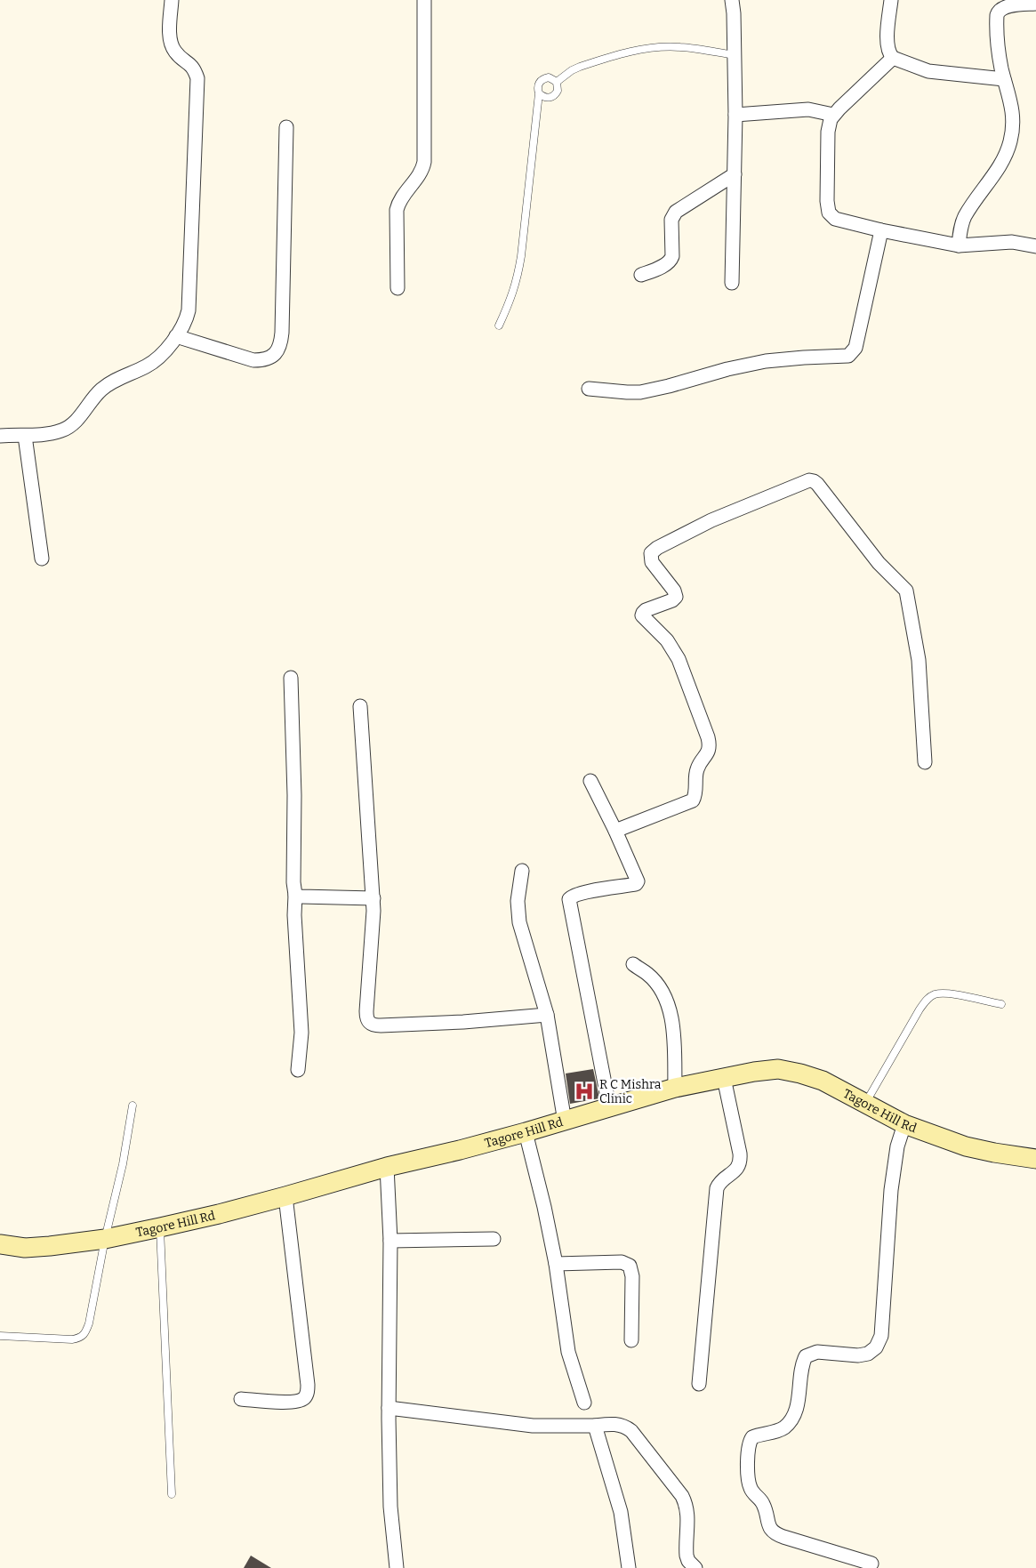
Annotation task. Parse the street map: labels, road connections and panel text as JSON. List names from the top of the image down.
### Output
{
  "streets": {
    "main road": ["Tagore Hill Rd"]
  },
  "places": {
    "hospital": ["R C Mishra Clinic"]
  }
}
